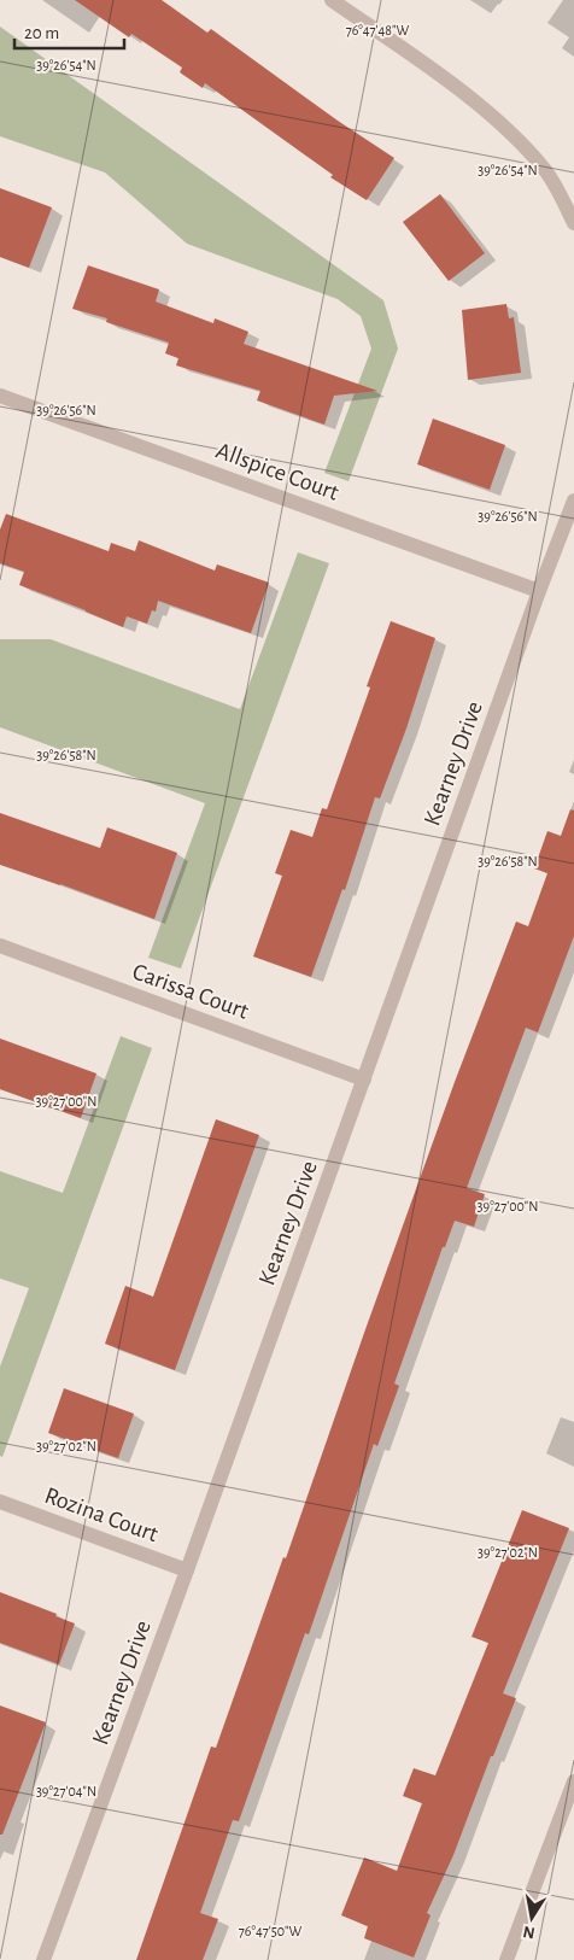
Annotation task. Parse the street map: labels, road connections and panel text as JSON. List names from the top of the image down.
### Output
{
  "streets": {
    "street": [
      "Allspice Court",
      "Kearney Drive",
      "Carissa Court",
      "Rozina Court"
    ]
  },
  "crossings": [
    ["Allspice Court", "Kearney Drive"],
    ["Kearney Drive", "Carissa Court"],
    ["Kearney Drive", "Rozina Court"]
  ],
  "scale_bar": "20 m",
  "north": "bottom",
  "coordinates": [
    "76°47'48\"W",
    "39°26'54\"N",
    "39°26'56\"N",
    "39°26'58\"N",
    "39°27'00\"N",
    "39°27'02\"N",
    "39°27'04\"N",
    "76°47'50\"W"
  ]
}
